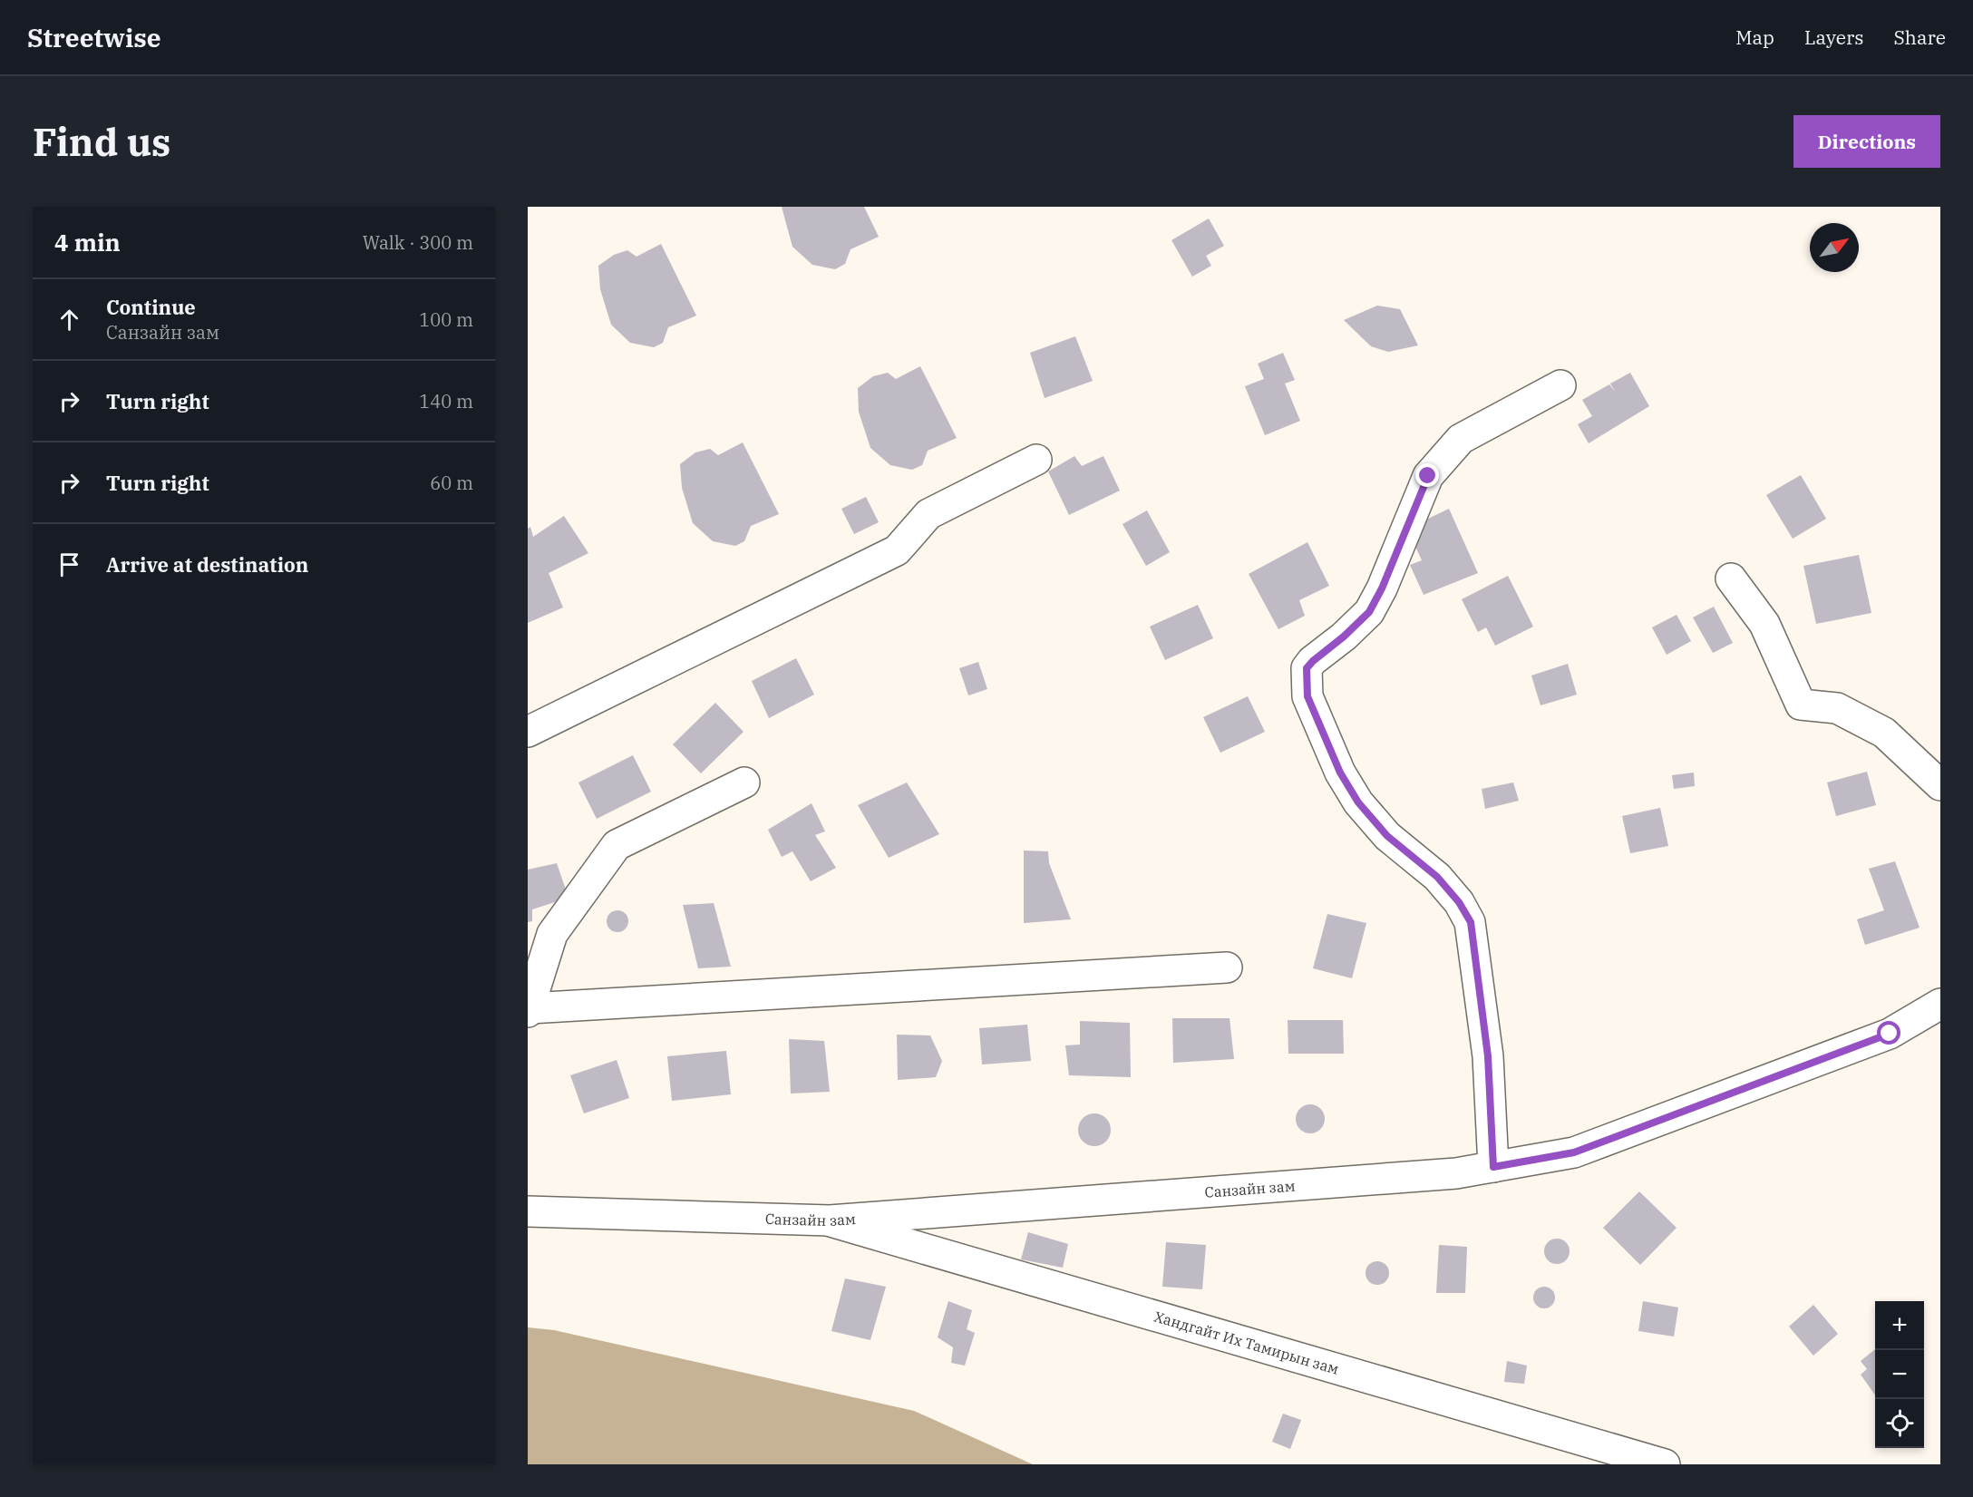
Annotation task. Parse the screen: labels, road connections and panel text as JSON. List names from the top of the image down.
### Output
{
  "streets": {
    "street": ["Санзайн зам", "Хандгайт Их Тамирын зам"]
  },
  "crossings": [
    ["Санзайн зам", "Хандгайт Их Тамирын зам"]
  ],
  "north": "top right",
  "page": {
    "header": "Streetwise",
    "nav": ["Map", "Layers", "Share"],
    "buttons": "Directions",
    "title": "Find us",
    "heading": ["4 min", "Walk · 300 m"],
    "list": [
      ["Continue", "Санзайн зам", "100 m"],
      ["Turn right", "140 m"],
      ["Turn right", "60 m"],
      "Arrive at destination"
    ],
    "map_buttons": ["+", "−"]
  }
}
